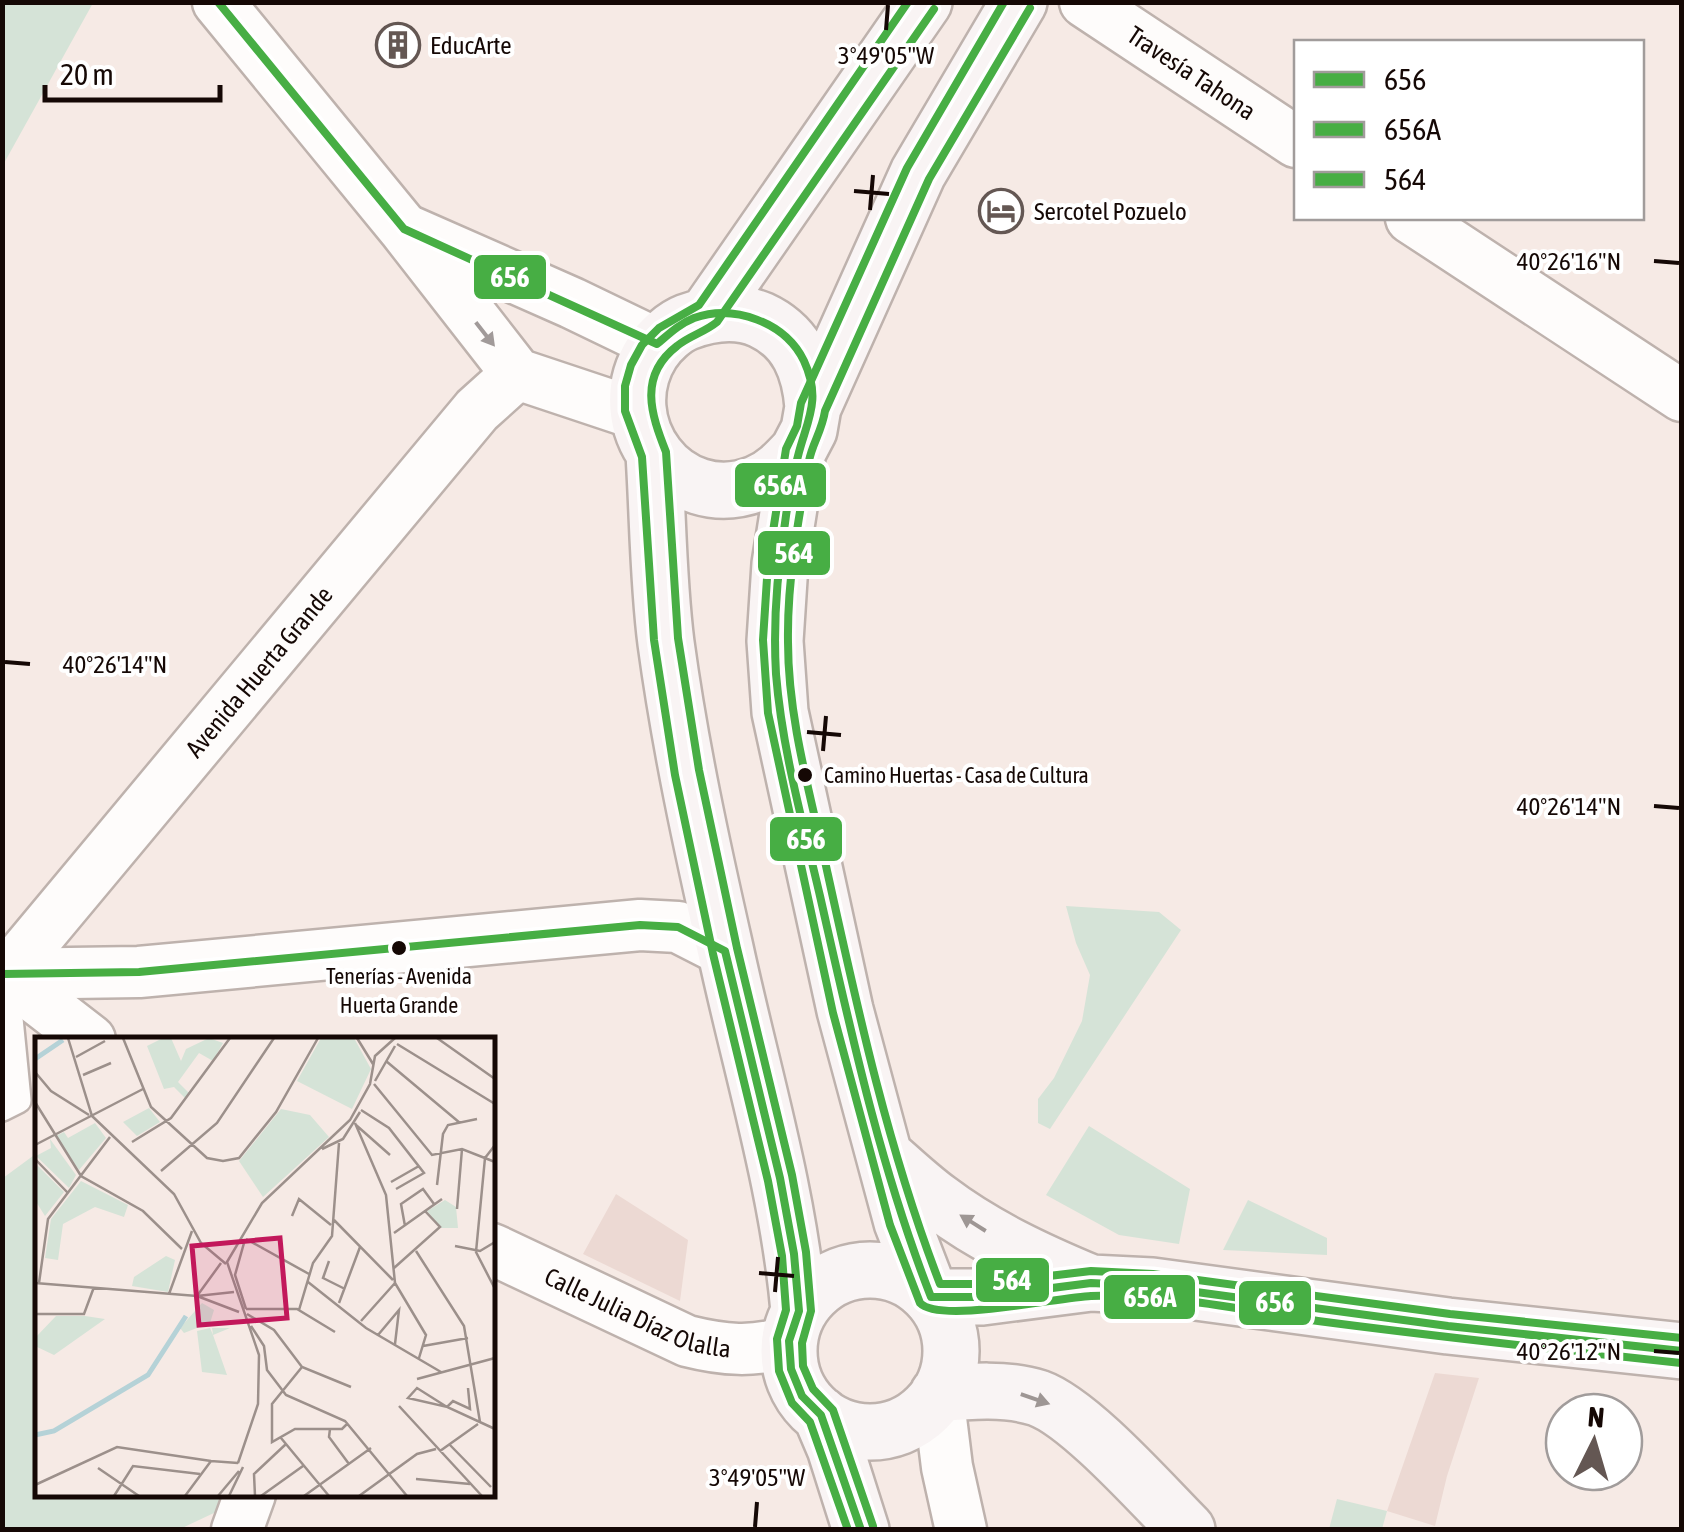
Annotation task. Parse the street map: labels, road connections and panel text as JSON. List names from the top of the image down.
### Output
{
  "streets": {
    "street": ["Travesía Tahona", "Avenida Huerta Grande", "Calle Julia Díaz Olalla"]
  },
  "places": {
    "building": ["EducArte"],
    "hotel": ["Sercotel Pozuelo"],
    "other": ["Camino Huertas - Casa de Cultura", "Tenerías - Avenida Huerta Grande"]
  },
  "lines": ["transit line 656", "transit line 656A", "transit line 564"],
  "legend": ["656", "656A", "564"],
  "scale_bar": "20 m",
  "north": "top",
  "coordinates": [
    "3°49'05\"W",
    "40°26'16\"N",
    "40°26'14\"N",
    "40°26'12\"N"
  ]
}
